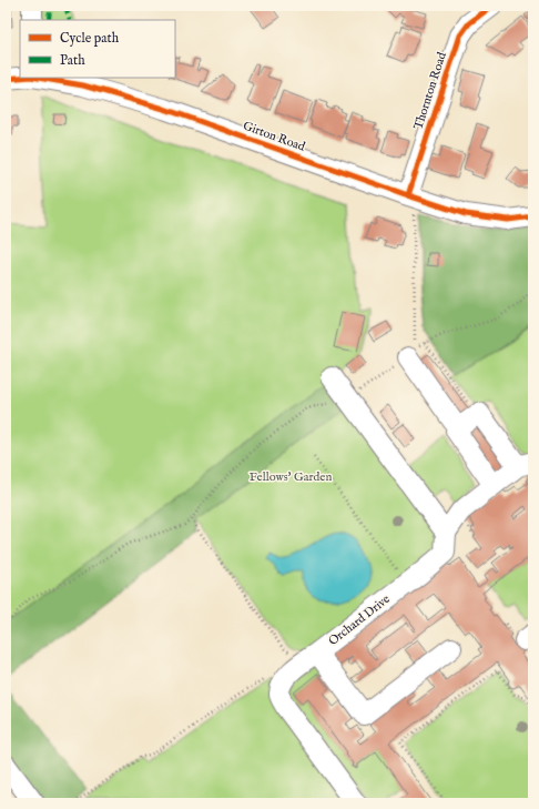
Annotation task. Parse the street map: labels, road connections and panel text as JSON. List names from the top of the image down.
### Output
{
  "streets": {
    "street": ["Thornton Road", "Girton Road", "Orchard Drive"]
  },
  "crossings": [
    ["Thornton Road", "Girton Road"]
  ],
  "parks": ["Fellows' Garden"],
  "legend": ["Cycle path", "Path"]
}
